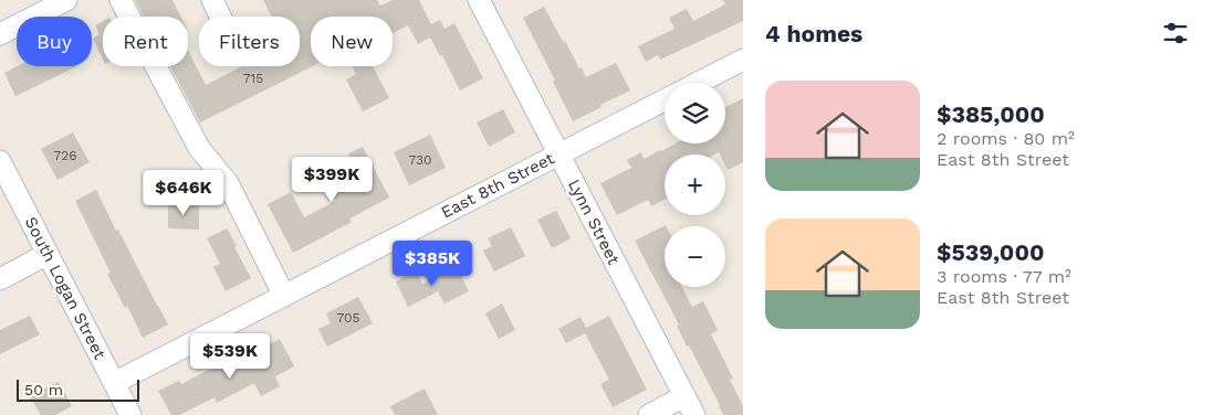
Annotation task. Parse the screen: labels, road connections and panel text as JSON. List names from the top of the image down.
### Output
{
  "streets": {
    "street": ["East 8th Street", "Lynn Street", "South Logan Street"]
  },
  "crossings": [
    ["East 8th Street", "Lynn Street"],
    ["East 8th Street", "South Logan Street"]
  ],
  "house_numbers": [
    "715",
    "726",
    "730",
    "705"
  ],
  "scale_bar": "50 m",
  "page": {
    "heading": "4 homes",
    "chip": [
      "Buy",
      "Rent",
      "Filters",
      "New"
    ],
    "list": [
      {
        "name": "$385,000",
        "note": "2 rooms · 80 m² · East 8th Street"
      },
      {
        "name": "$539,000",
        "note": "3 rooms · 77 m² · East 8th Street"
      }
    ],
    "map_buttons": ["+", "−"],
    "price": [
      "$399K",
      "$646K",
      "$385K",
      "$539K"
    ],
    "scale": "50 m"
  }
}
